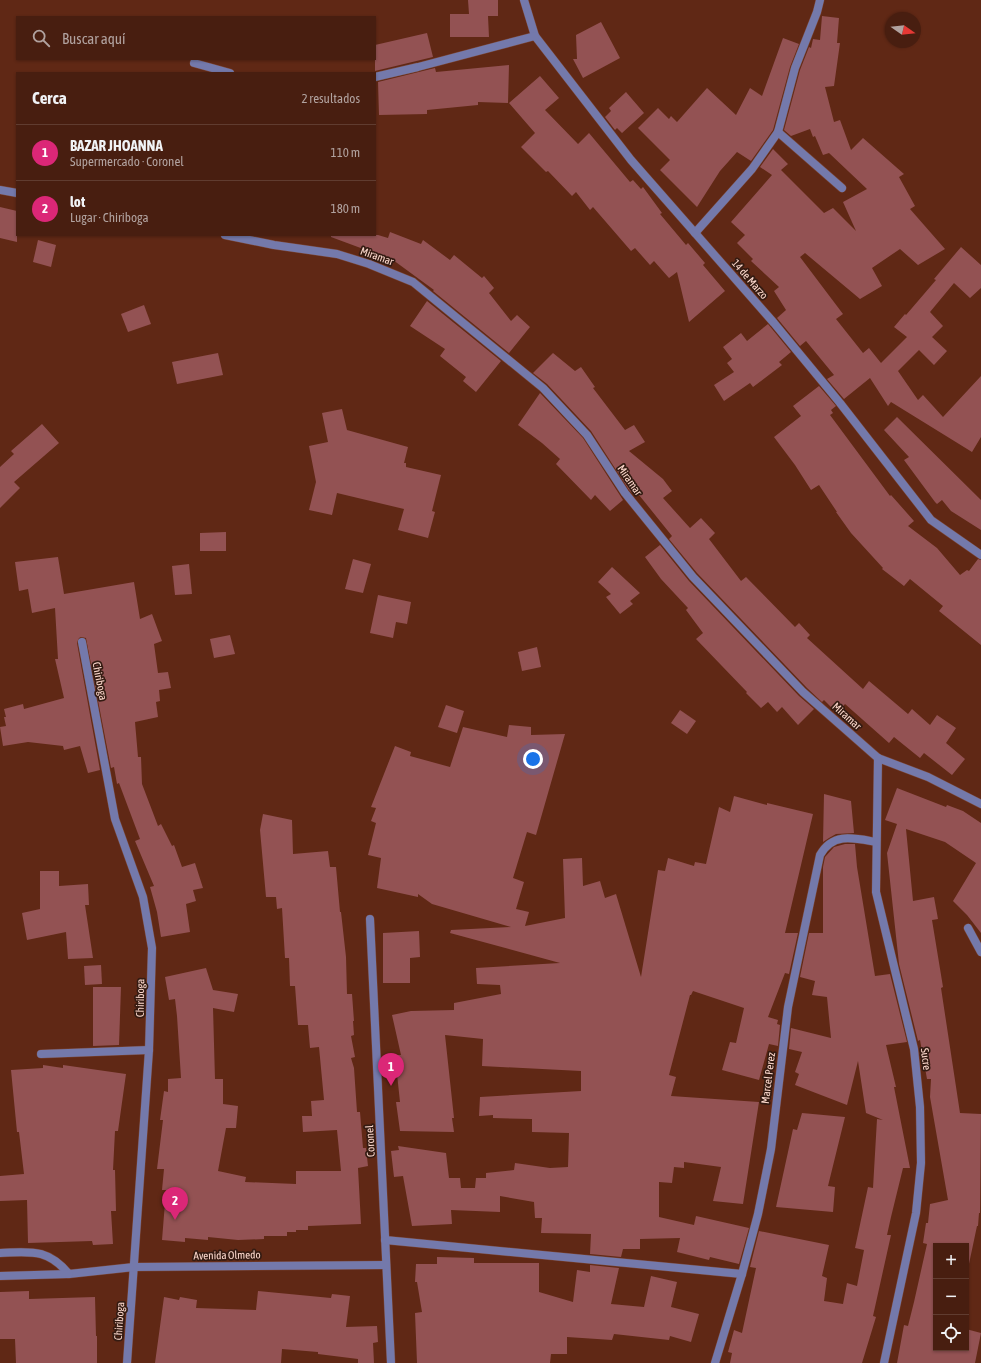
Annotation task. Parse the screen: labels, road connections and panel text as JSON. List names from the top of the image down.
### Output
{
  "streets": {
    "street": [
      "Miramar",
      "14 de Marzo",
      "Chiriboga",
      "Sucre",
      "Marcel Perez",
      "Coronel",
      "Avenida Olmedo"
    ]
  },
  "crossings": [
    ["Miramar", "Sucre"],
    ["Chiriboga", "Avenida Olmedo"],
    ["Sucre", "Marcel Perez"],
    ["Coronel", "Avenida Olmedo"]
  ],
  "north": "right",
  "page": {
    "search": "Buscar aquí",
    "heading": ["Cerca", "2 resultados"],
    "list": [
      {
        "mark": "1",
        "name": "BAZAR JHOANNA",
        "note": "Supermercado · Coronel",
        "value": "110 m"
      },
      {
        "mark": "2",
        "name": "lot",
        "note": "Lugar · Chiriboga",
        "value": "180 m"
      }
    ],
    "pins": ["1", "2"],
    "map_buttons": ["+", "−"]
  }
}
